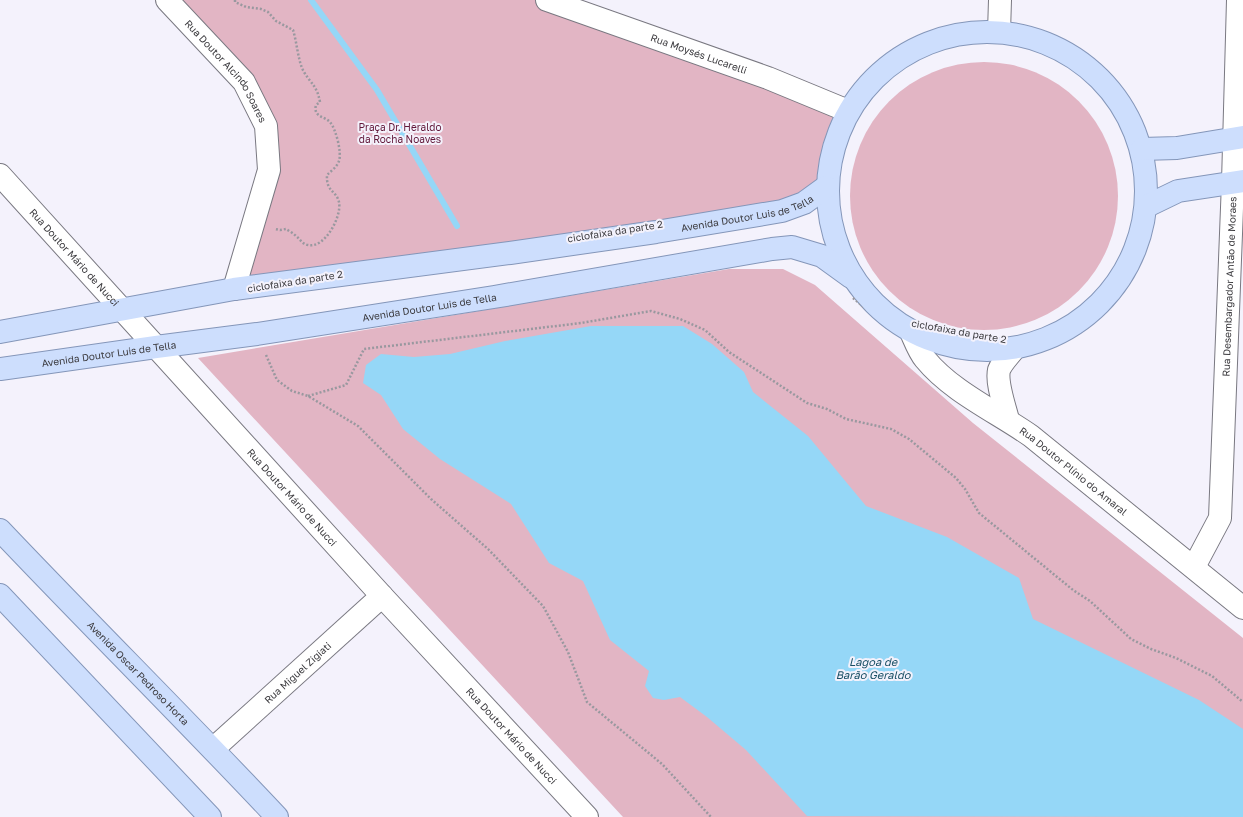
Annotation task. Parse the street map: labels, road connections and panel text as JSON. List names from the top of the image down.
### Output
{
  "streets": {
    "main road": ["Avenida Doutor Luis de Tella", "Avenida Oscar Pedroso Horta"],
    "street": [
      "Rua Moysés Lucarelli",
      "Rua Doutor Alcindo Soares",
      "Rua Doutor Mário de Nucci",
      "Rua Desembargador Antão de Moraes",
      "Rua Doutor Plínio do Amaral",
      "Rua Miguel Zigiati"
    ],
    "path": ["ciclofaixa da parte 2"]
  },
  "crossings": [
    ["Rua Doutor Alcindo Soares", "Avenida Doutor Luis de Tella"],
    ["Avenida Doutor Luis de Tella", "ciclofaixa da parte 2"],
    ["Avenida Doutor Luis de Tella", "Rua Doutor Mário de Nucci"],
    ["ciclofaixa da parte 2", "Rua Doutor Plínio do Amaral"],
    ["Rua Doutor Mário de Nucci", "Rua Miguel Zigiati"],
    ["Rua Desembargador Antão de Moraes", "Rua Doutor Plínio do Amaral"],
    ["Rua Miguel Zigiati", "Avenida Oscar Pedroso Horta"]
  ],
  "water": ["Lagoa de Barão Geraldo"],
  "parks": ["Praça Dr. Heraldo da Rocha Noaves"]
}
